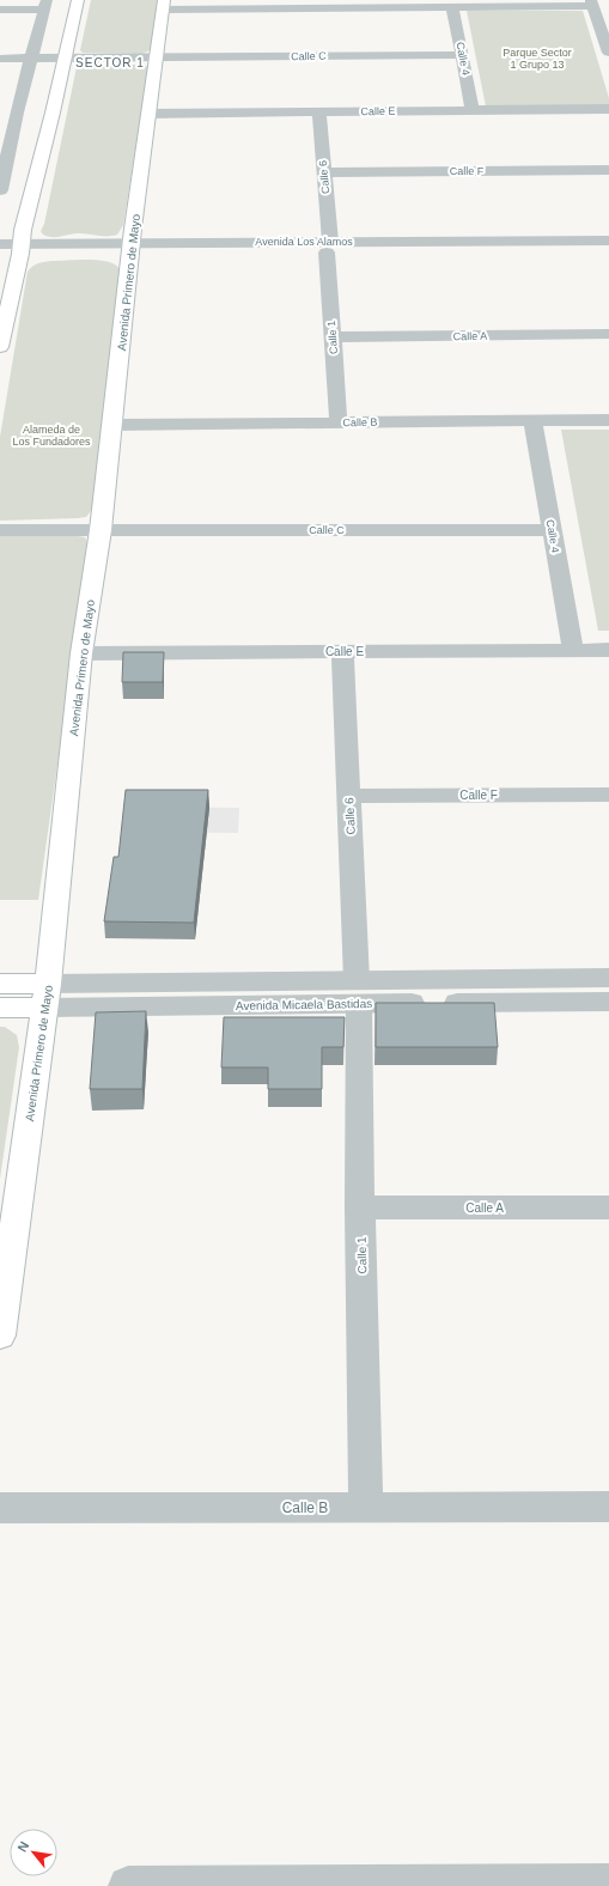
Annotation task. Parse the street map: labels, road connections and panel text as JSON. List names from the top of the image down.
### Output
{
  "streets": {
    "main road": ["Avenida Primero de Mayo", "Avenida Micaela Bastidas"],
    "street": [
      "Calle C",
      "Calle 4",
      "Calle E",
      "Calle F",
      "Calle 6",
      "Avenida Los Alamos",
      "Calle A",
      "Calle 1",
      "Calle B"
    ]
  },
  "crossings": [
    ["Calle C", "Calle 4"],
    ["Calle C", "Avenida Primero de Mayo"],
    ["Calle 4", "Calle E"],
    ["Calle 4", "Calle B"],
    ["Calle E", "Calle 6"],
    ["Calle E", "Avenida Primero de Mayo"],
    ["Calle F", "Calle 6"],
    ["Calle 6", "Avenida Los Alamos"],
    ["Calle 6", "Calle 1"],
    ["Calle 6", "Avenida Micaela Bastidas"],
    ["Avenida Los Alamos", "Avenida Primero de Mayo"],
    ["Avenida Los Alamos", "Calle 1"],
    ["Avenida Primero de Mayo", "Calle B"],
    ["Avenida Primero de Mayo", "Avenida Micaela Bastidas"],
    ["Calle A", "Calle 1"],
    ["Calle 1", "Calle B"],
    ["Calle 1", "Avenida Micaela Bastidas"]
  ],
  "districts": ["SECTOR 1"],
  "parks": ["Parque Sector 1 Grupo 13", "Alameda de Los Fundadores"],
  "north": "top left"
}
